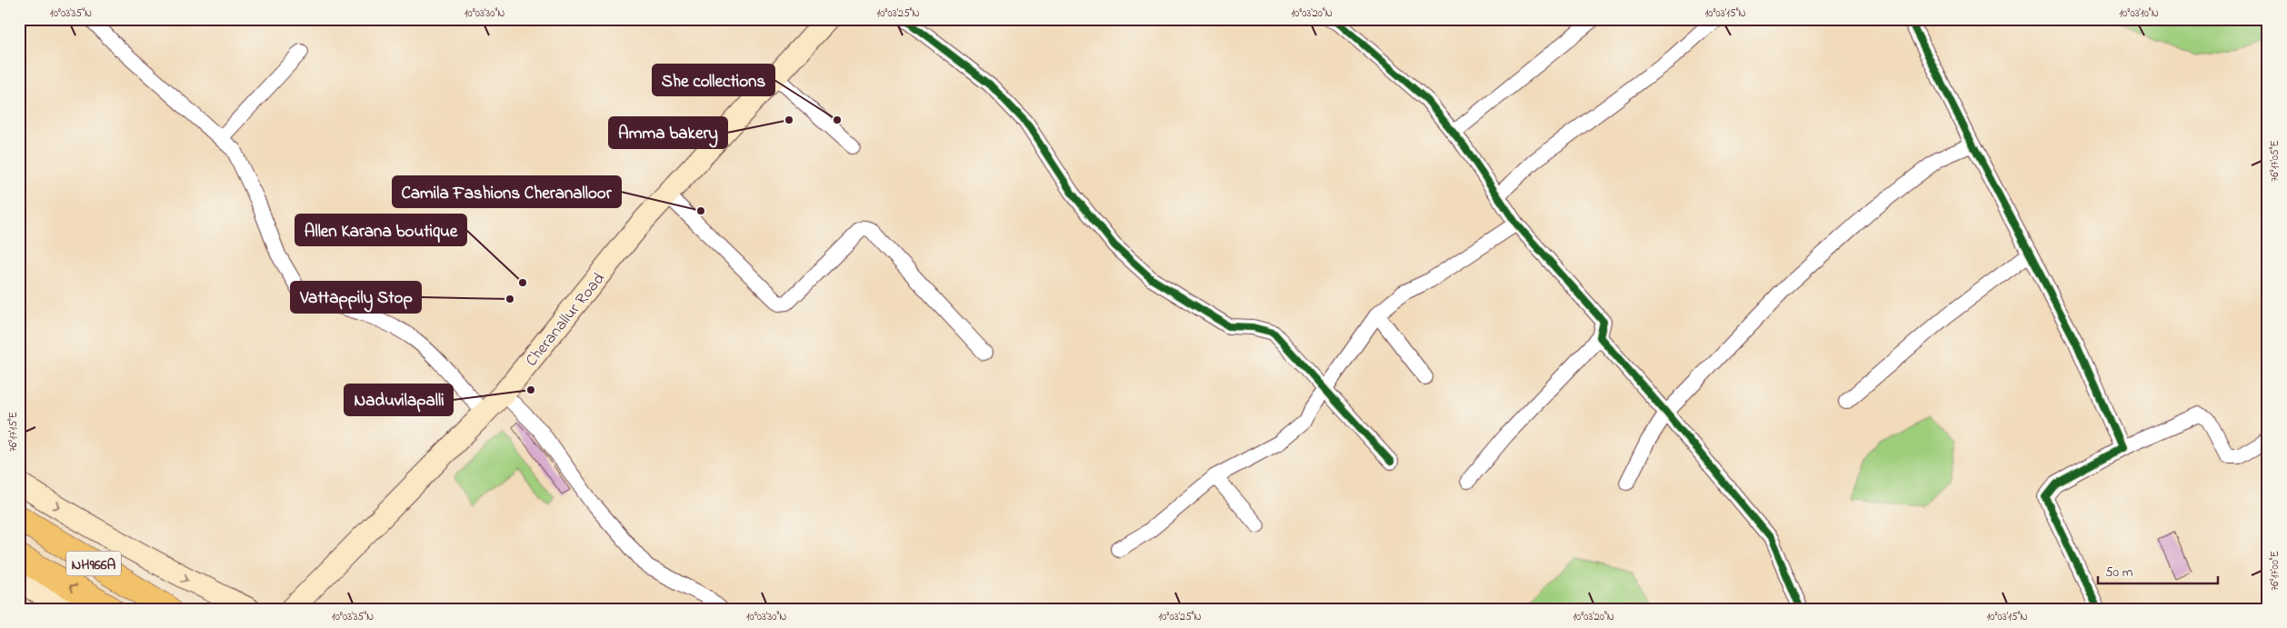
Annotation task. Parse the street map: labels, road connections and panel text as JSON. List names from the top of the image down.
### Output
{
  "streets": {
    "highway": ["NH966A"],
    "main road": ["Cheranallur Road"]
  },
  "places": [
    "Amma bakery",
    "She collections",
    "Camila Fashions Cheranalloor",
    "Allen Karana boutique",
    "Vattappily Stop",
    "Naduvilapalli"
  ],
  "scale_bar": "50 m",
  "coordinates": [
    "10°03'35\"N",
    "10°03'30\"N",
    "10°03'25\"N",
    "10°03'20\"N",
    "10°03'15\"N",
    "10°03'10\"N",
    "76°17'05\"E",
    "76°17'15\"E",
    "76°17'00\"E"
  ]
}
